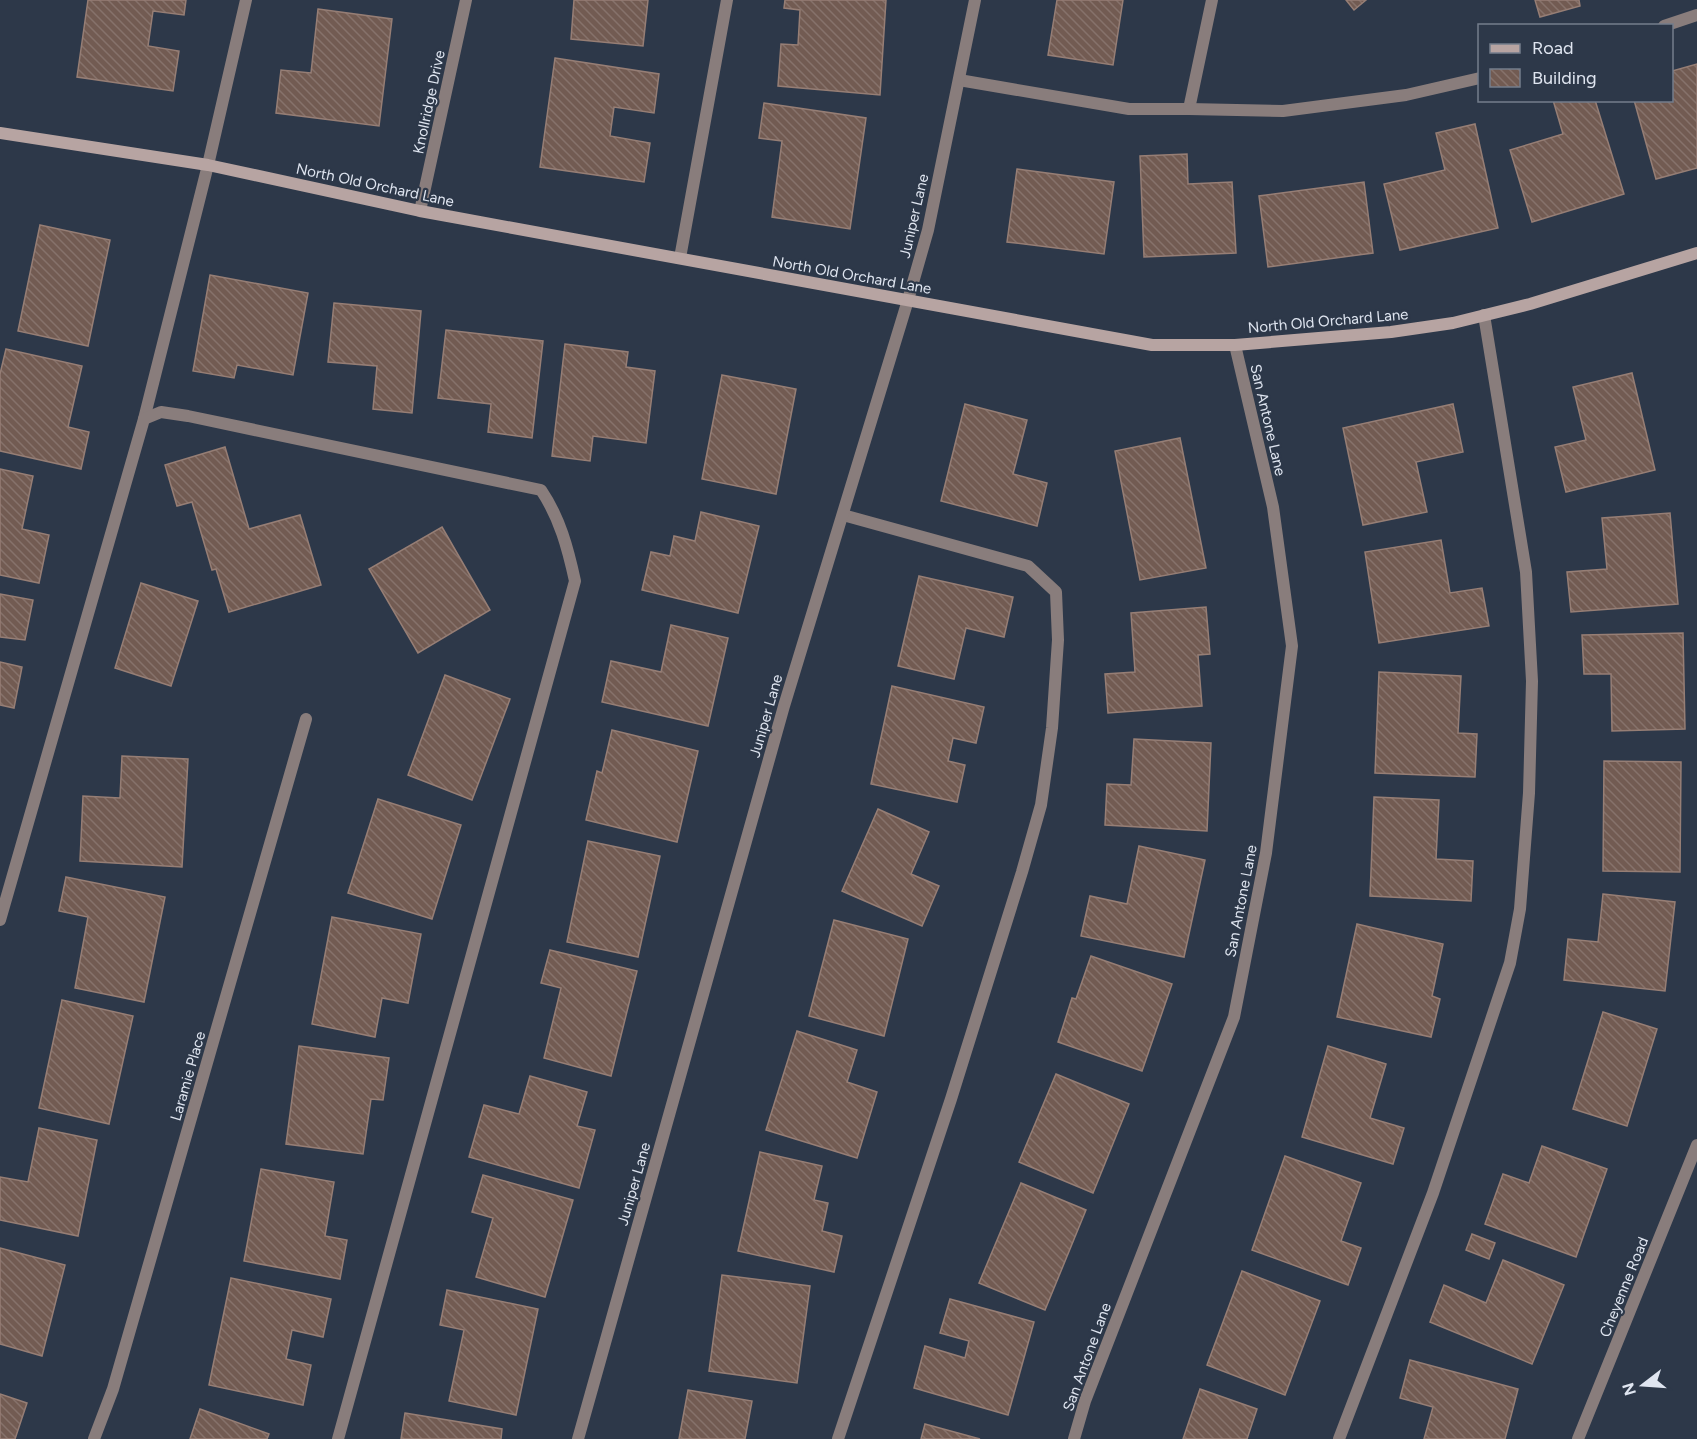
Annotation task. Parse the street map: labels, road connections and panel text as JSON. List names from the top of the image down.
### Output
{
  "streets": {
    "street": [
      "Knollridge Drive",
      "North Old Orchard Lane",
      "Juniper Lane",
      "San Antone Lane",
      "Laramie Place",
      "Cheyenne Road"
    ]
  },
  "crossings": [
    ["Knollridge Drive", "North Old Orchard Lane"],
    ["North Old Orchard Lane", "Juniper Lane"],
    ["North Old Orchard Lane", "San Antone Lane"]
  ],
  "legend": ["Road", "Building"],
  "north": "left"
}
